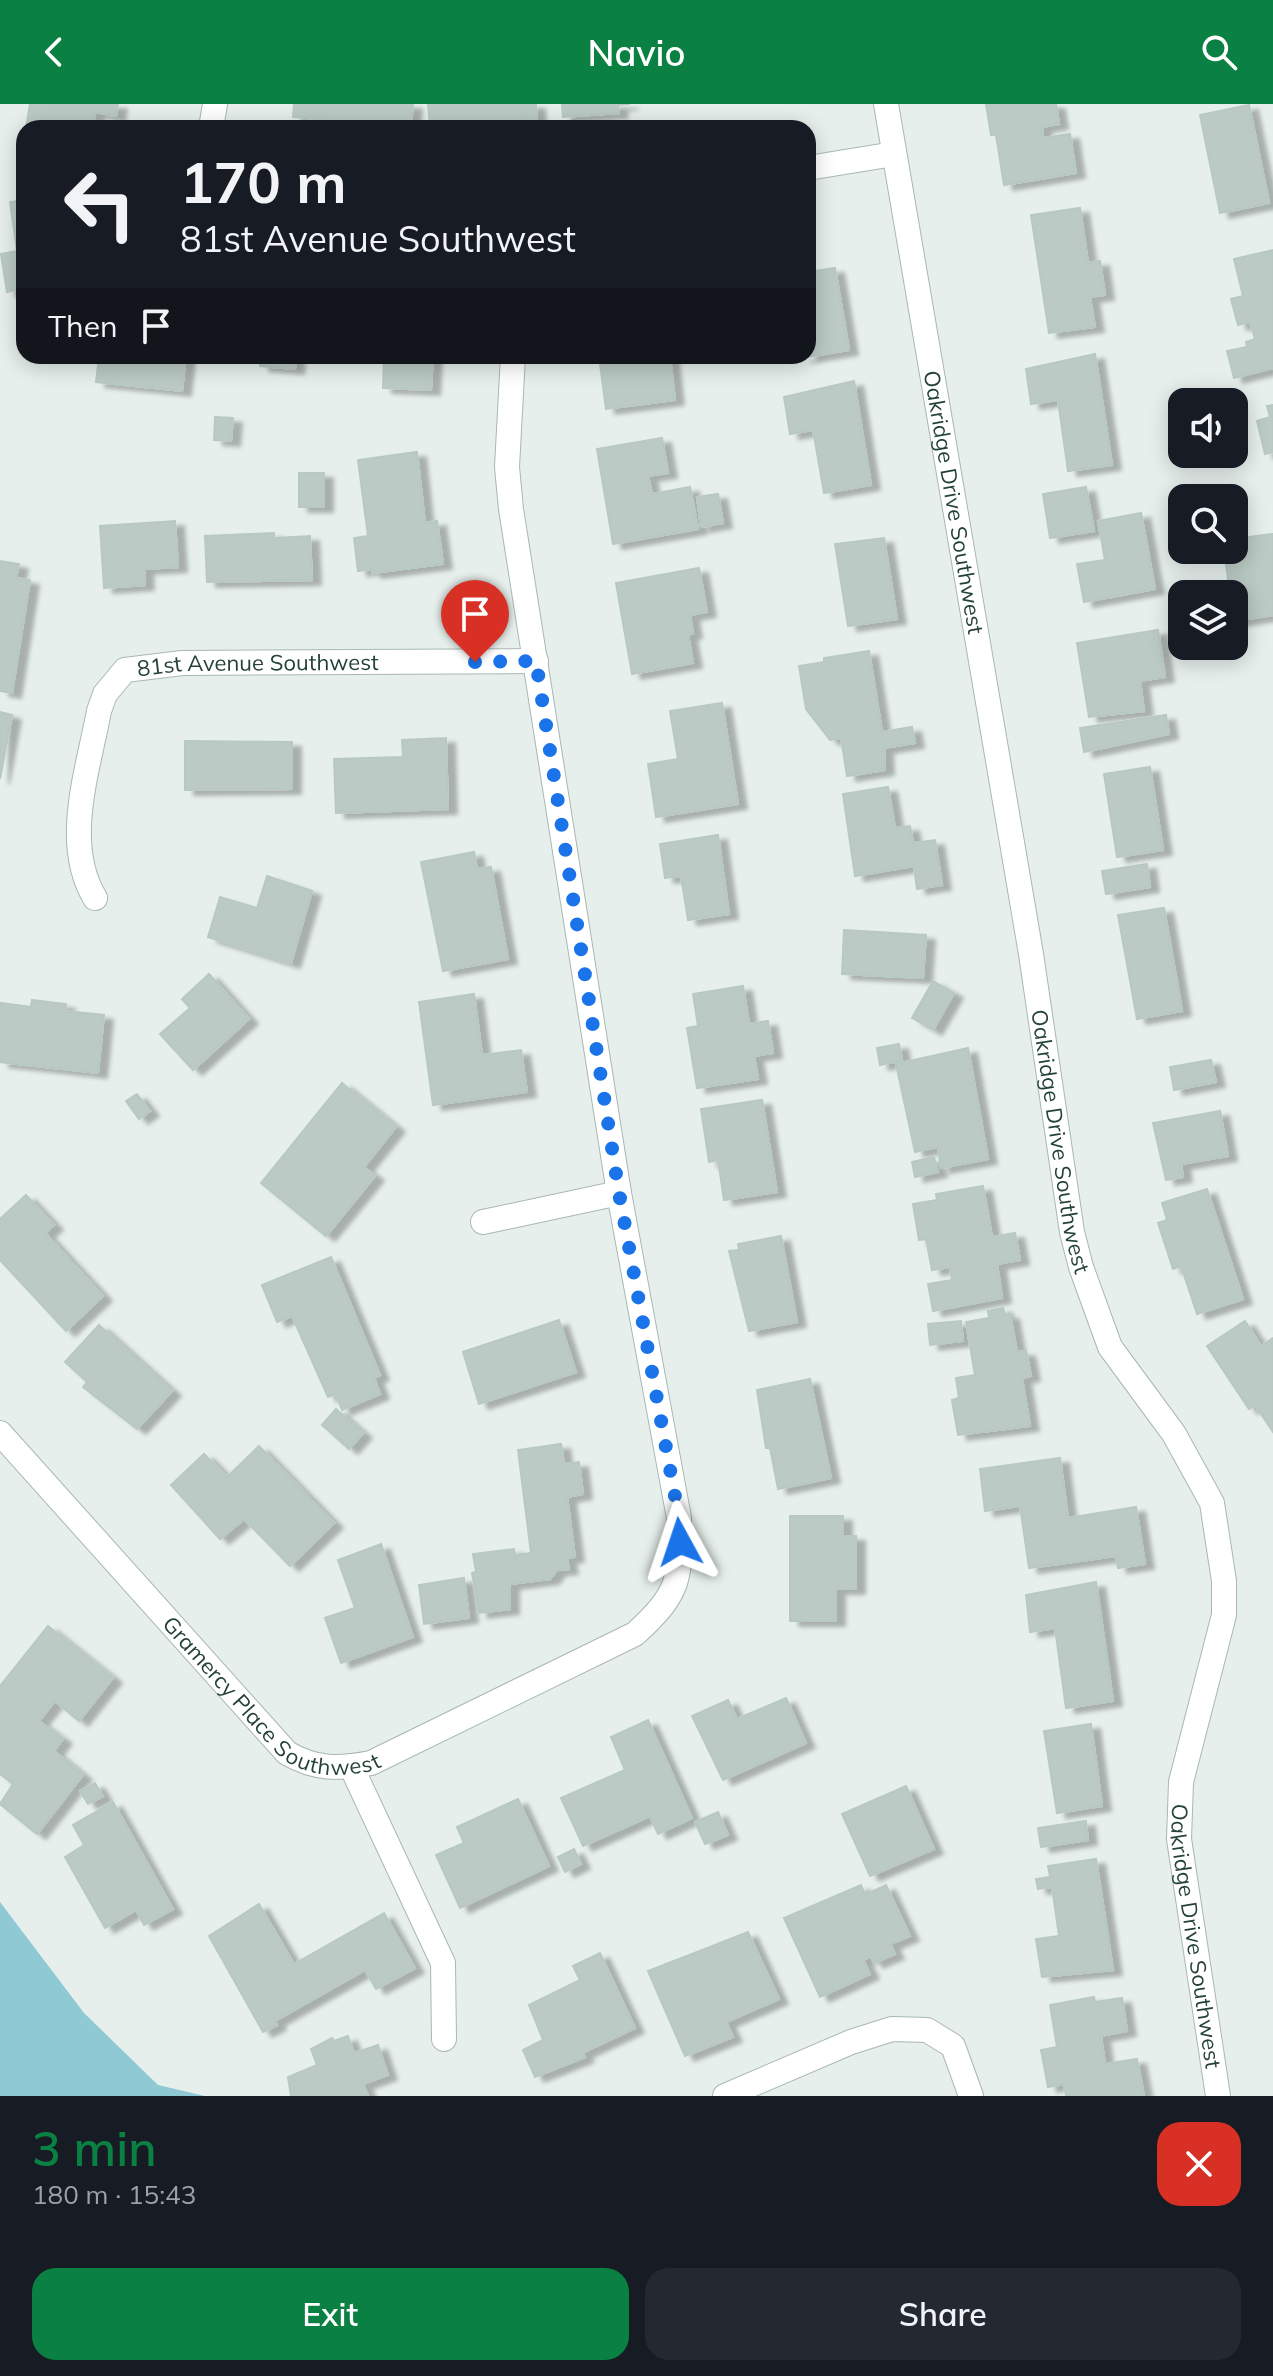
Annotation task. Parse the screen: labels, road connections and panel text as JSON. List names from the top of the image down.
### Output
{
  "streets": {
    "street": ["Oakridge Drive Southwest", "81st Avenue Southwest", "Gramercy Place Southwest"]
  },
  "page": {
    "header": "Navio",
    "turn": ["170 m", "81st Avenue Southwest"],
    "then": "Then",
    "heading": ["3 min", "180 m · 15:43"],
    "buttons": ["Exit", "Share"]
  }
}
